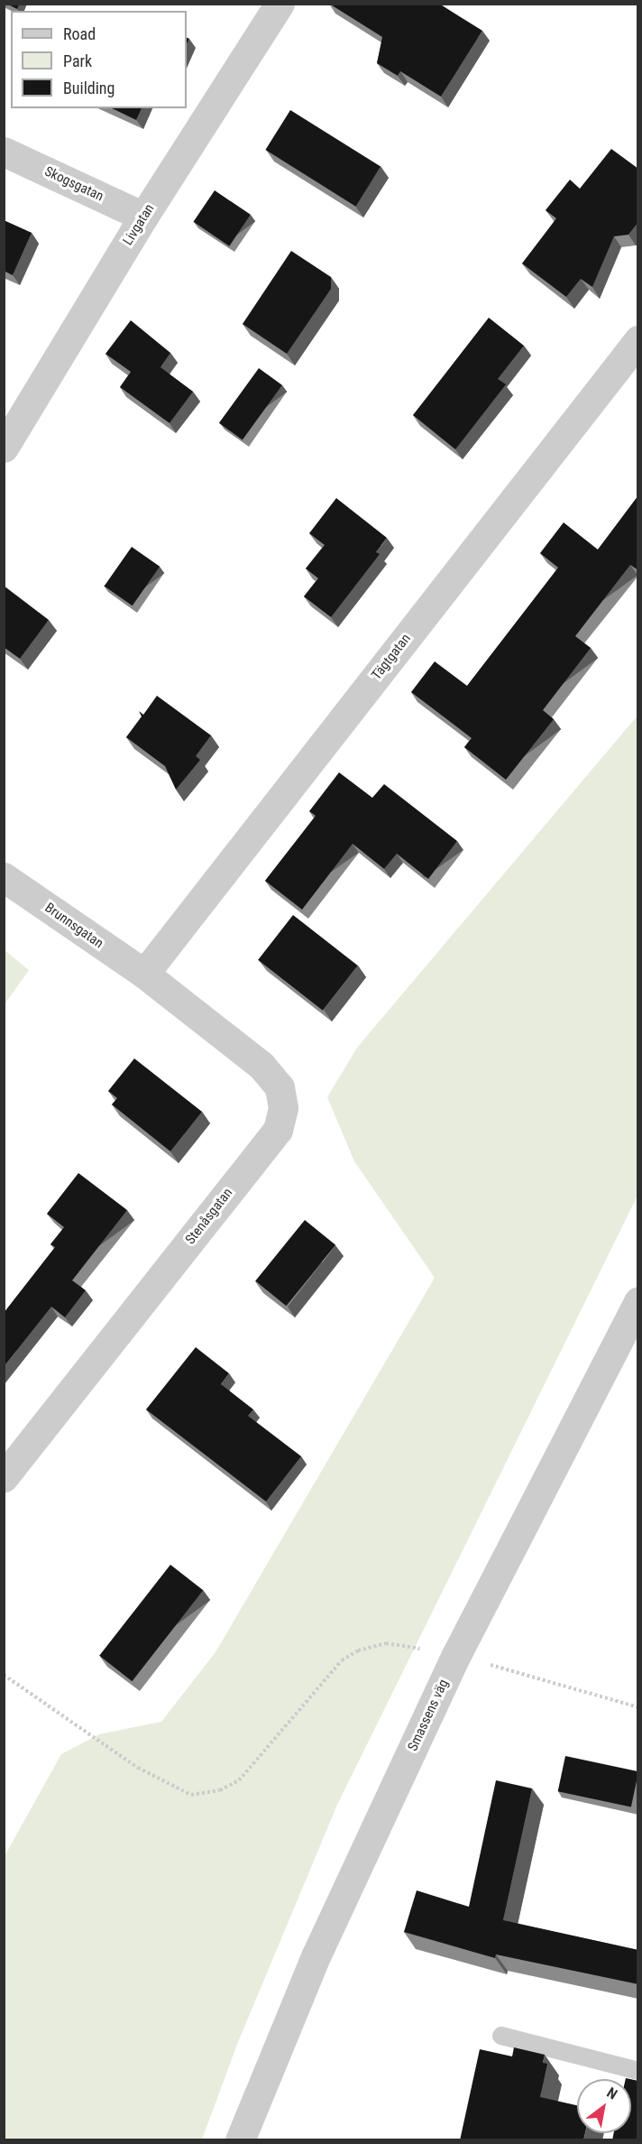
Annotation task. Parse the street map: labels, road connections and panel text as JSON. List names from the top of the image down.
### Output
{
  "streets": {
    "street": [
      "Skogsgatan",
      "Livgatan",
      "Tägtgatan",
      "Brunnsgatan",
      "Stenåsgatan",
      "Smassens väg"
    ]
  },
  "crossings": [
    ["Skogsgatan", "Livgatan"],
    ["Tägtgatan", "Brunnsgatan"],
    ["Tägtgatan", "Stenåsgatan"],
    ["Brunnsgatan", "Stenåsgatan"]
  ],
  "legend": ["Road", "Park", "Building"],
  "north": "top right"
}
